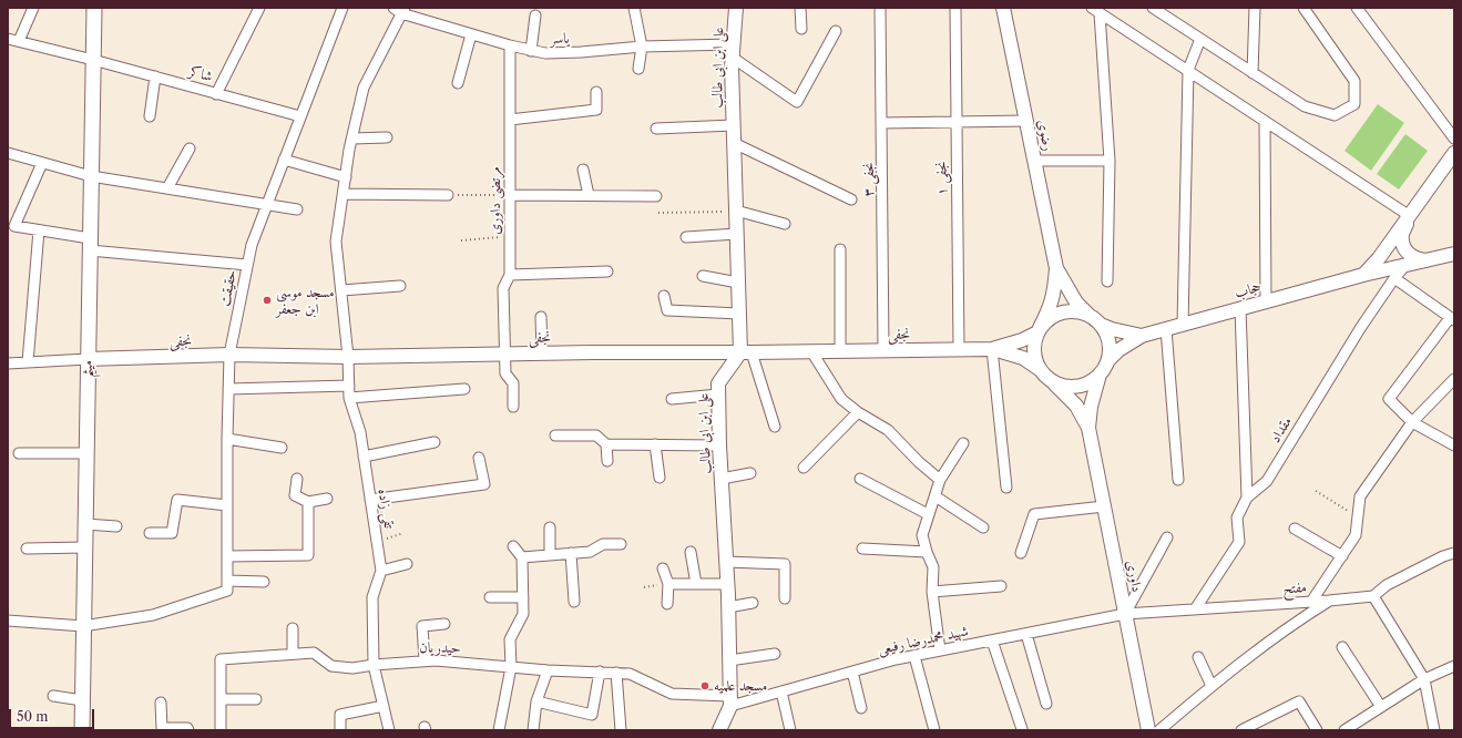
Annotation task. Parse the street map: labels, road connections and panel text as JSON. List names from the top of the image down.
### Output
{
  "streets": {
    "main road": ["میثم"],
    "street": [
      "یاسر",
      "علی ابن ابی طالب",
      "شاکر",
      "رضوی",
      "نجفی ۱",
      "نجفی ۳",
      "مرتضی داوری",
      "حقیقت",
      "حجاب",
      "نجفی",
      "مقداد",
      "تقی زاده",
      "داوری",
      "مفتح",
      "شهید محمدرضا رفیعی",
      "حیدریان"
    ]
  },
  "crossings": [
    ["یاسر", "علی ابن ابی طالب"],
    ["یاسر", "مرتضی داوری"],
    ["یاسر", "تقی زاده"],
    ["علی ابن ابی طالب", "نجفی"],
    ["علی ابن ابی طالب", "شهید محمدرضا رفیعی"],
    ["علی ابن ابی طالب", "حیدریان"],
    ["شاکر", "حقیقت"],
    ["شاکر", "میثم"],
    ["نجفی ۱", "نجفی"],
    ["نجفی ۳", "نجفی"],
    ["مرتضی داوری", "نجفی"],
    ["حقیقت", "نجفی"],
    ["حجاب", "مقداد"],
    ["نجفی", "میثم"],
    ["نجفی", "تقی زاده"],
    ["مقداد", "مفتح"],
    ["تقی زاده", "حیدریان"],
    ["داوری", "مفتح"],
    ["داوری", "شهید محمدرضا رفیعی"],
    ["مفتح", "شهید محمدرضا رفیعی"],
    ["شهید محمدرضا رفیعی", "حیدریان"]
  ],
  "places": ["مسجد موسی ابن جعفر", "مسجد علمیه"],
  "scale_bar": "50 m"
}
